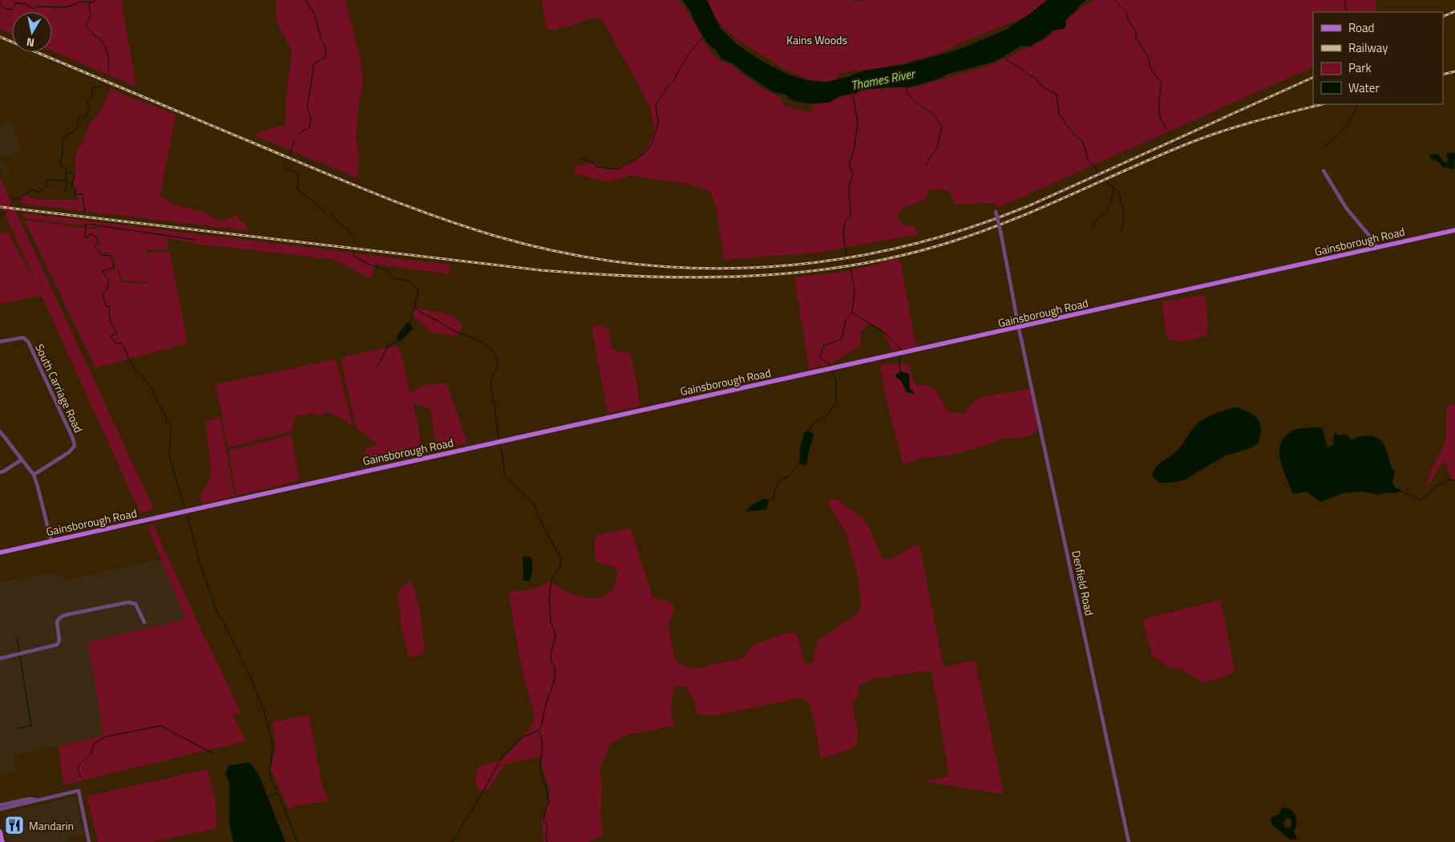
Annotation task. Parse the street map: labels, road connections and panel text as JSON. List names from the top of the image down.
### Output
{
  "streets": {
    "main road": ["Gainsborough Road"],
    "street": ["South Carriage Road", "Denfield Road"]
  },
  "crossings": [
    ["Gainsborough Road", "Denfield Road"]
  ],
  "water": ["Thames River"],
  "parks": ["Kains Woods"],
  "places": {
    "restaurant": ["Mandarin"]
  },
  "legend": [
    "Road",
    "Railway",
    "Park",
    "Water"
  ],
  "north": "bottom"
}
